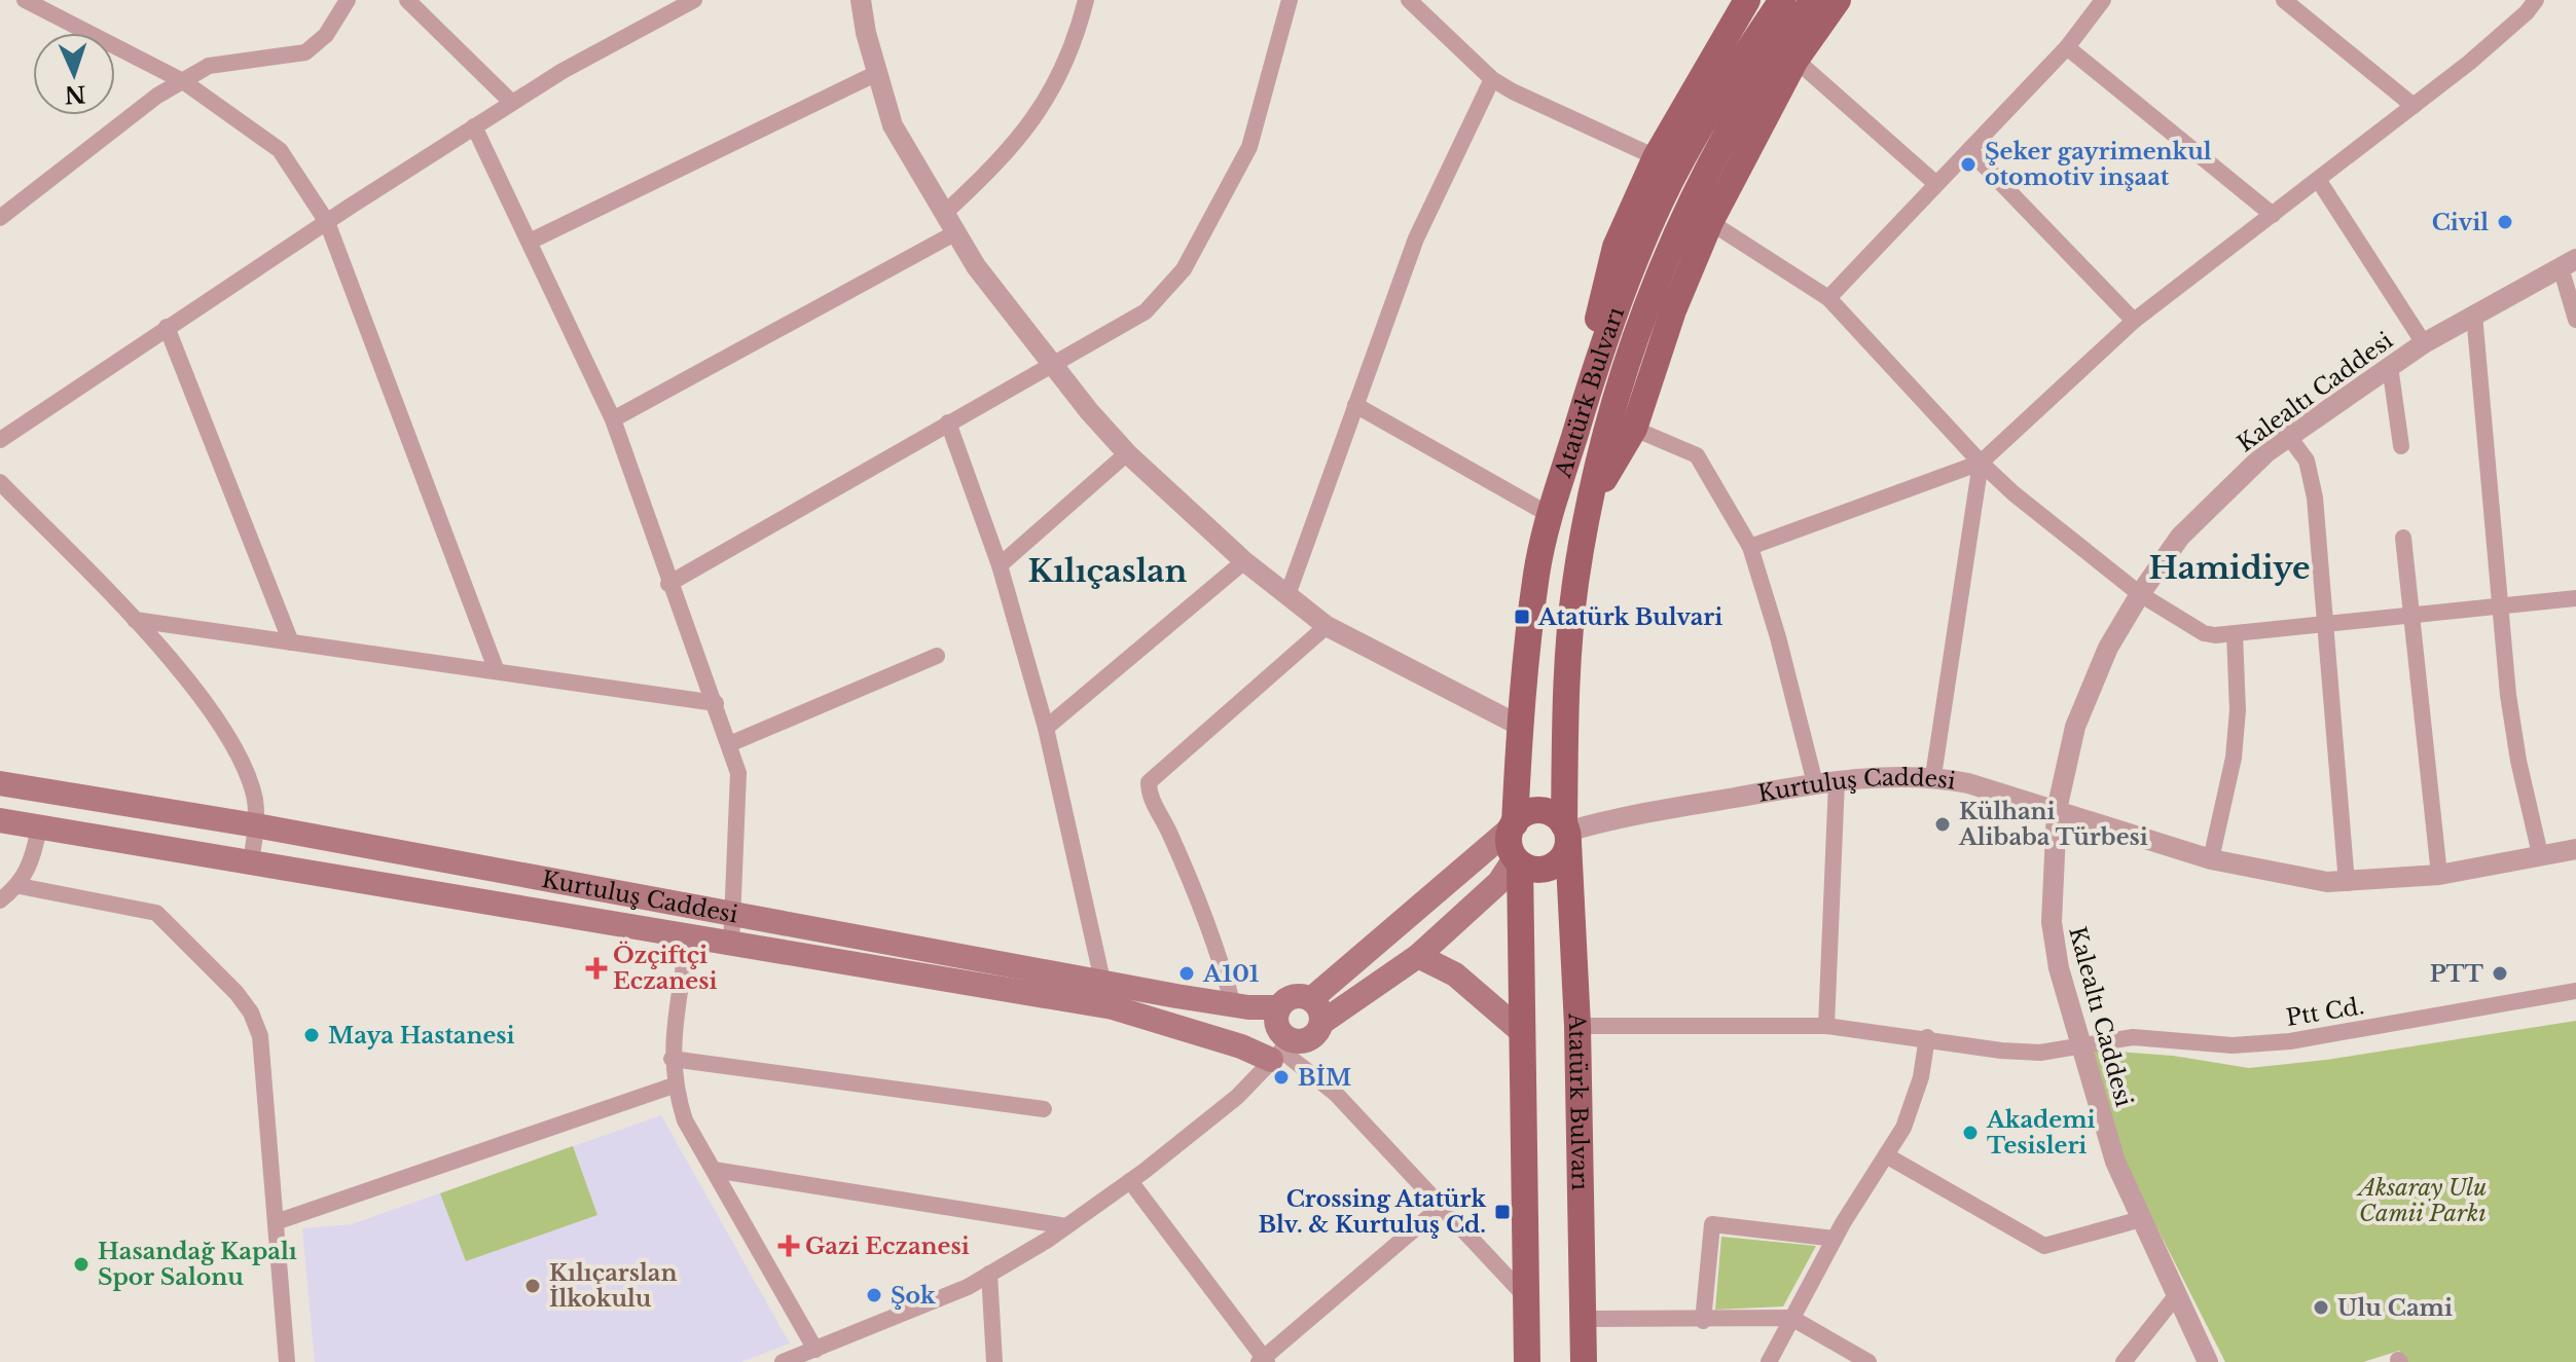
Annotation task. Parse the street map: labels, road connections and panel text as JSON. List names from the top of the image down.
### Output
{
  "streets": {
    "main road": ["Atatürk Bulvarı", "Kurtuluş Caddesi"],
    "street": ["Kalealtı Caddesi", "Ptt Cd."]
  },
  "crossings": [
    ["Kalealtı Caddesi", "Kurtuluş Caddesi"],
    ["Kalealtı Caddesi", "Ptt Cd."],
    ["Atatürk Bulvarı", "Kurtuluş Caddesi"],
    ["Atatürk Bulvarı", "Ptt Cd."]
  ],
  "districts": ["Hamidiye", "Kılıçaslan"],
  "parks": ["Aksaray Ulu Camii Parkı"],
  "places": {
    "other": [
      "Şeker gayrimenkul otomotiv inşaat",
      "Civil",
      "Külhani Alibaba Türbesi",
      "A101",
      "PTT",
      "Maya Hastanesi",
      "BİM",
      "Akademi Tesisleri",
      "Hasandağ Kapalı Spor Salonu",
      "Kılıçarslan İlkokulu",
      "Şok",
      "Ulu Cami"
    ],
    "transit": ["Atatürk Bulvari", "Crossing Atatürk Blv. & Kurtuluş Cd."],
    "health": ["Özçiftçi Eczanesi", "Gazi Eczanesi"]
  },
  "north": "bottom"
}
